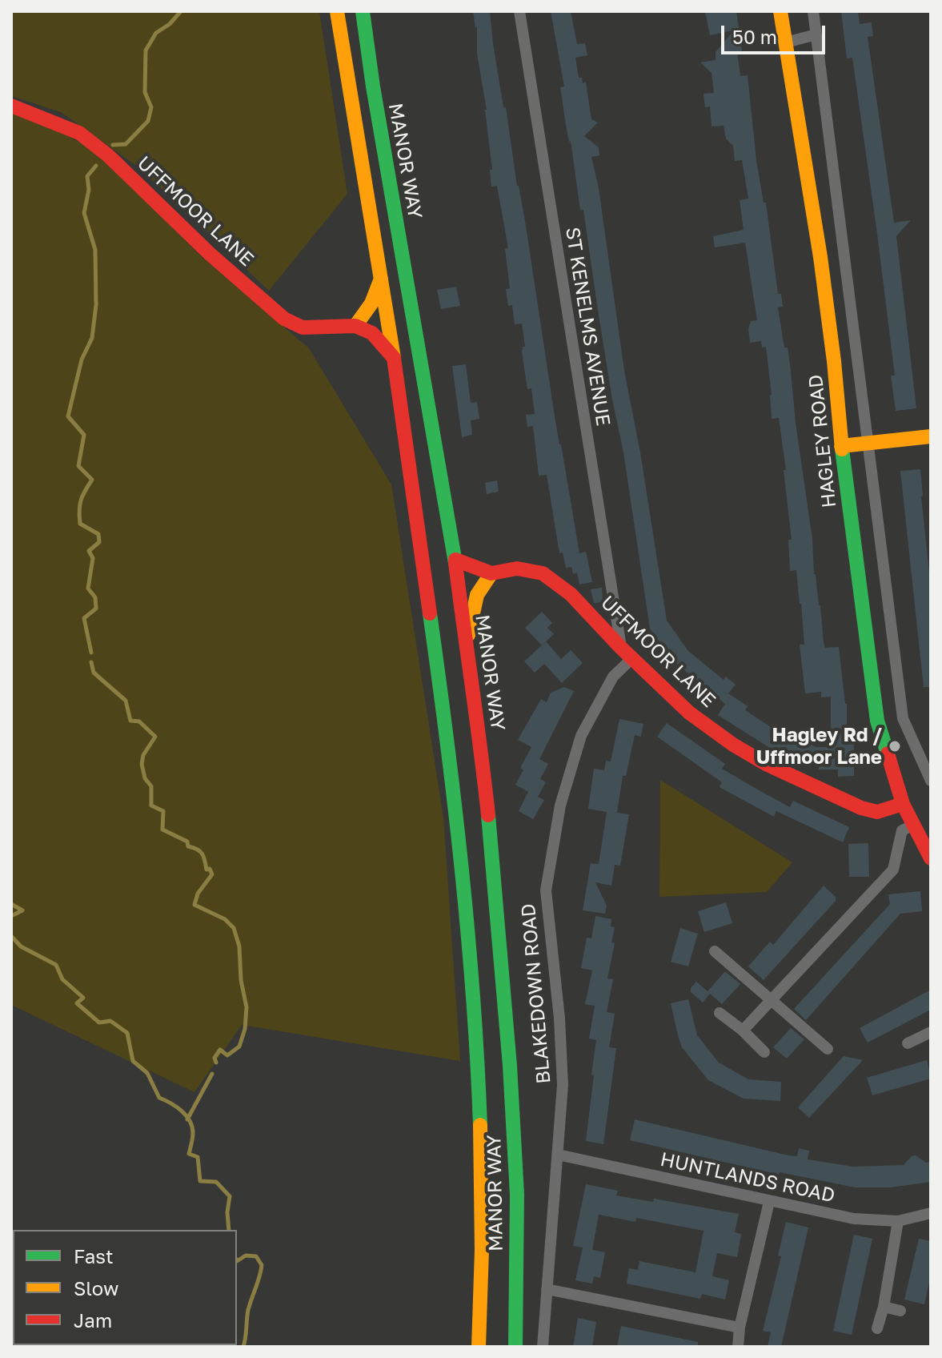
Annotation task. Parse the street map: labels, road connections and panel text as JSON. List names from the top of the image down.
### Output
{
  "streets": {
    "main road": ["MANOR WAY", "UFFMOOR LANE", "HAGLEY ROAD"],
    "street": ["ST KENELMS AVENUE", "BLAKEDOWN ROAD", "HUNTLANDS ROAD"]
  },
  "crossings": [
    ["MANOR WAY", "UFFMOOR LANE"],
    ["UFFMOOR LANE", "ST KENELMS AVENUE"],
    ["UFFMOOR LANE", "HAGLEY ROAD"],
    ["UFFMOOR LANE", "BLAKEDOWN ROAD"],
    ["BLAKEDOWN ROAD", "HUNTLANDS ROAD"]
  ],
  "places": ["Hagley Rd / Uffmoor Lane"],
  "legend": ["Fast", "Slow", "Jam"],
  "scale_bar": "50 m"
}
